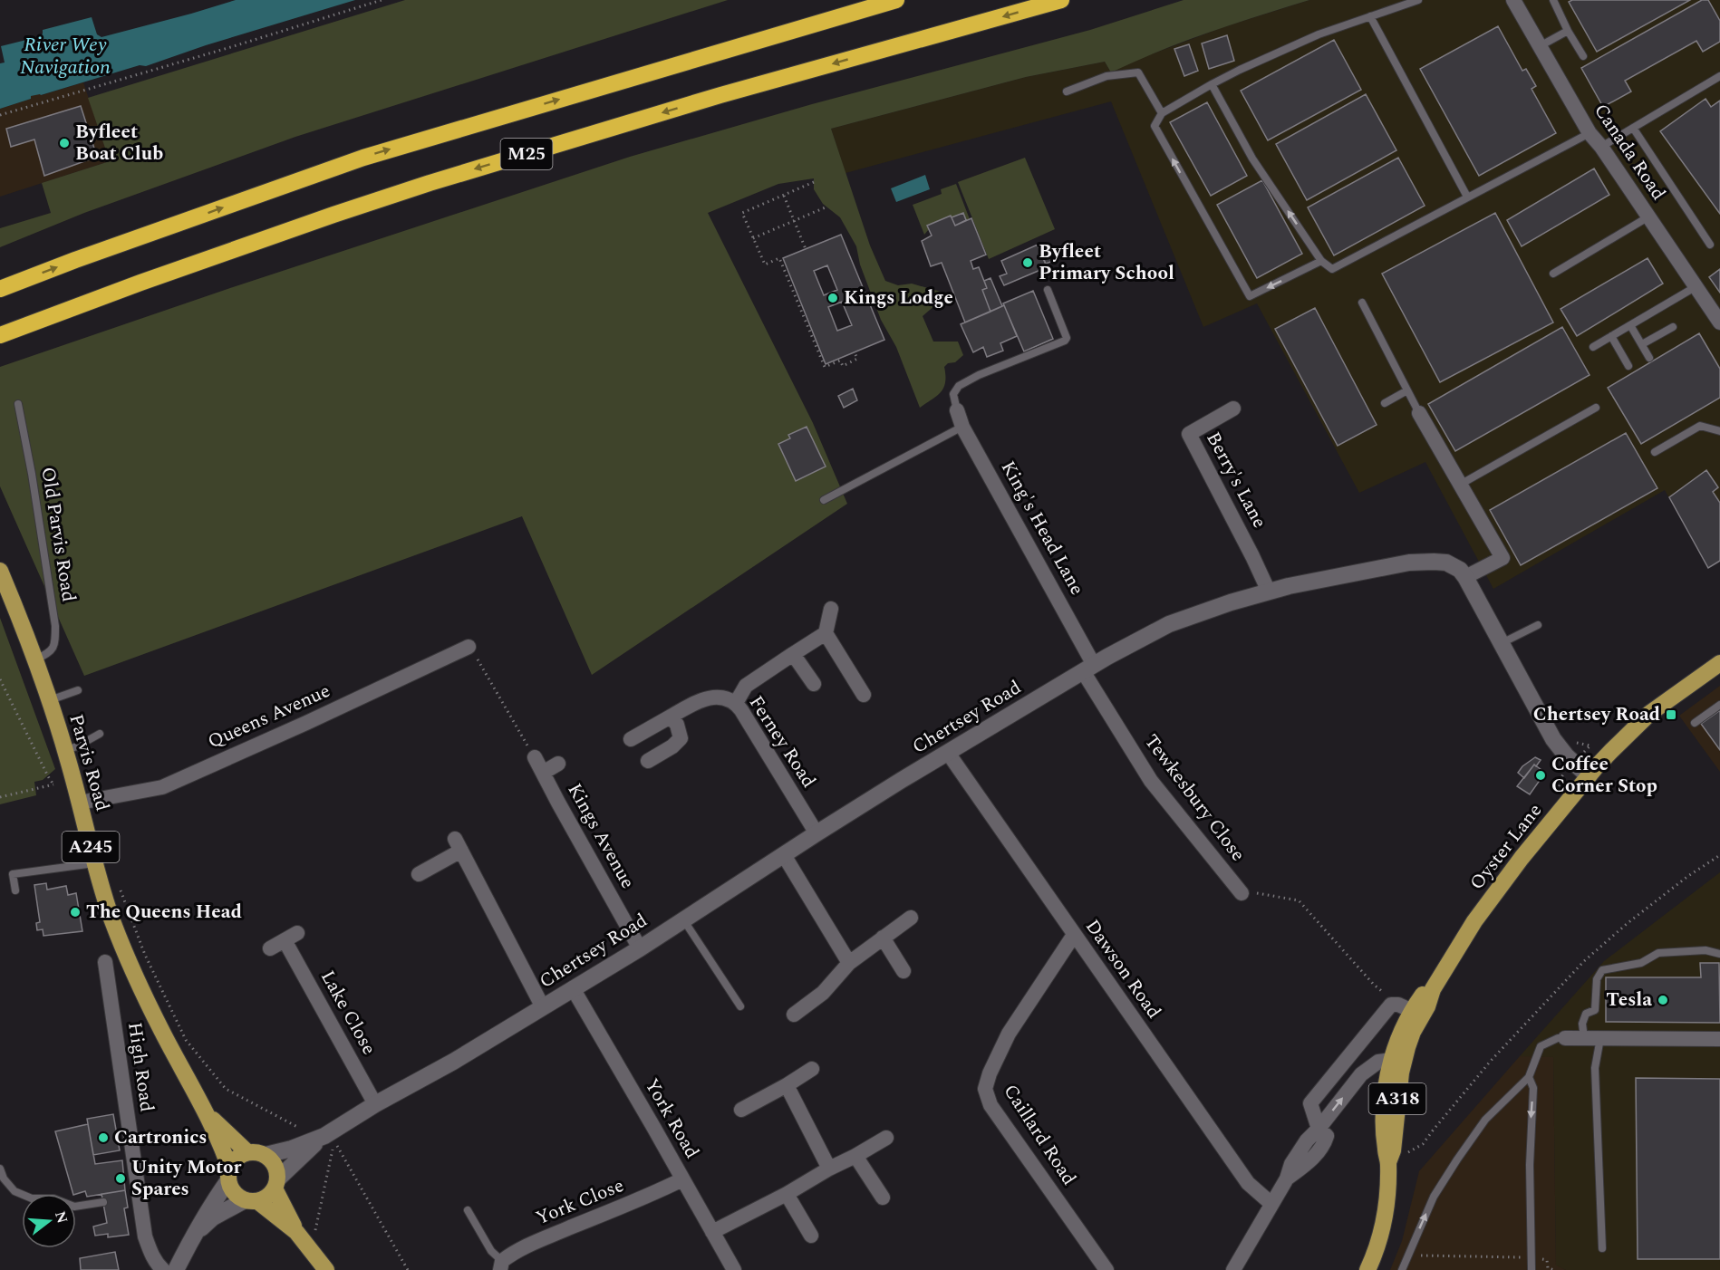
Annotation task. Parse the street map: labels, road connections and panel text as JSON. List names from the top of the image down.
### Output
{
  "streets": {
    "highway": ["M25"],
    "main road": [
      "Parvis Road",
      "A245",
      "Oyster Lane",
      "A318"
    ],
    "street": [
      "Canada Road",
      "Berry's Lane",
      "King's Head Lane",
      "Queens Avenue",
      "Chertsey Road",
      "Ferney Road",
      "Tewkesbury Close",
      "Kings Avenue",
      "Dawson Road",
      "Lake Close",
      "High Road",
      "York Road",
      "Caillard Road",
      "York Close"
    ],
    "lane": ["Old Parvis Road"]
  },
  "crossings": [
    ["Berry's Lane", "Chertsey Road"],
    ["King's Head Lane", "Chertsey Road"],
    ["King's Head Lane", "Tewkesbury Close"],
    ["Old Parvis Road", "Parvis Road"],
    ["Queens Avenue", "Parvis Road"],
    ["Chertsey Road", "Ferney Road"],
    ["Chertsey Road", "Parvis Road"],
    ["Chertsey Road", "Tewkesbury Close"],
    ["Chertsey Road", "Kings Avenue"],
    ["Chertsey Road", "Oyster Lane"],
    ["Chertsey Road", "Dawson Road"],
    ["Chertsey Road", "Lake Close"],
    ["Chertsey Road", "York Road"],
    ["Oyster Lane", "A318"],
    ["Dawson Road", "Caillard Road"],
    ["York Road", "York Close"]
  ],
  "water": ["River Wey Navigation"],
  "places": {
    "other": [
      "Byfleet Boat Club",
      "Byfleet Primary School",
      "Kings Lodge",
      "Coffee Corner Stop",
      "The Queens Head",
      "Tesla",
      "Cartronics",
      "Unity Motor Spares"
    ],
    "transit": ["Chertsey Road"]
  },
  "north": "right"
}
